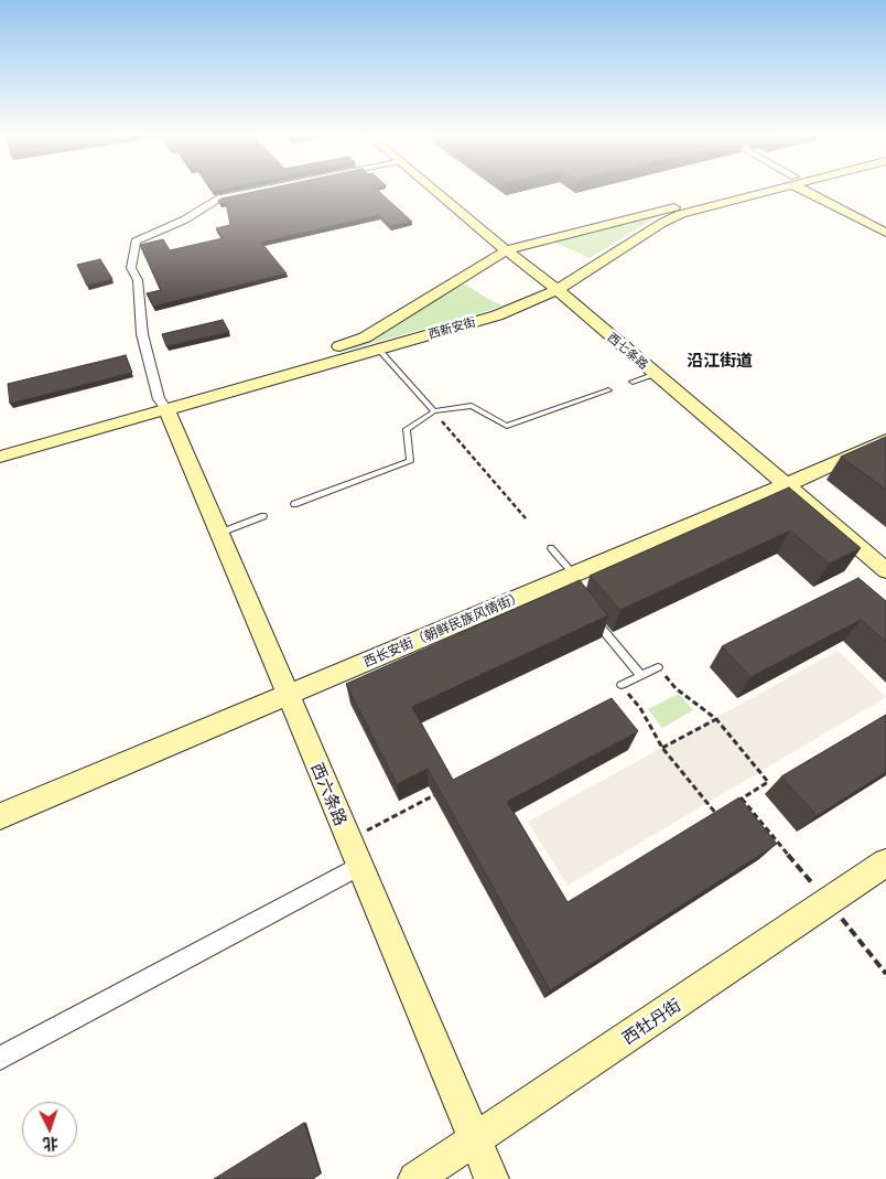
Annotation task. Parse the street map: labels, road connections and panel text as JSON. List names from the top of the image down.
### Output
{
  "streets": {
    "main road": ["西新安街"],
    "street": [
      "西七条路",
      "西长安街（朝鲜民族风情街）",
      "西六条路",
      "西牡丹街"
    ]
  },
  "crossings": [
    ["西新安街", "西七条路"],
    ["西新安街", "西六条路"],
    ["西七条路", "西长安街（朝鲜民族风情街）"],
    ["西长安街（朝鲜民族风情街）", "西六条路"],
    ["西六条路", "西牡丹街"]
  ],
  "districts": ["沿江街道"],
  "north": "bottom"
}
